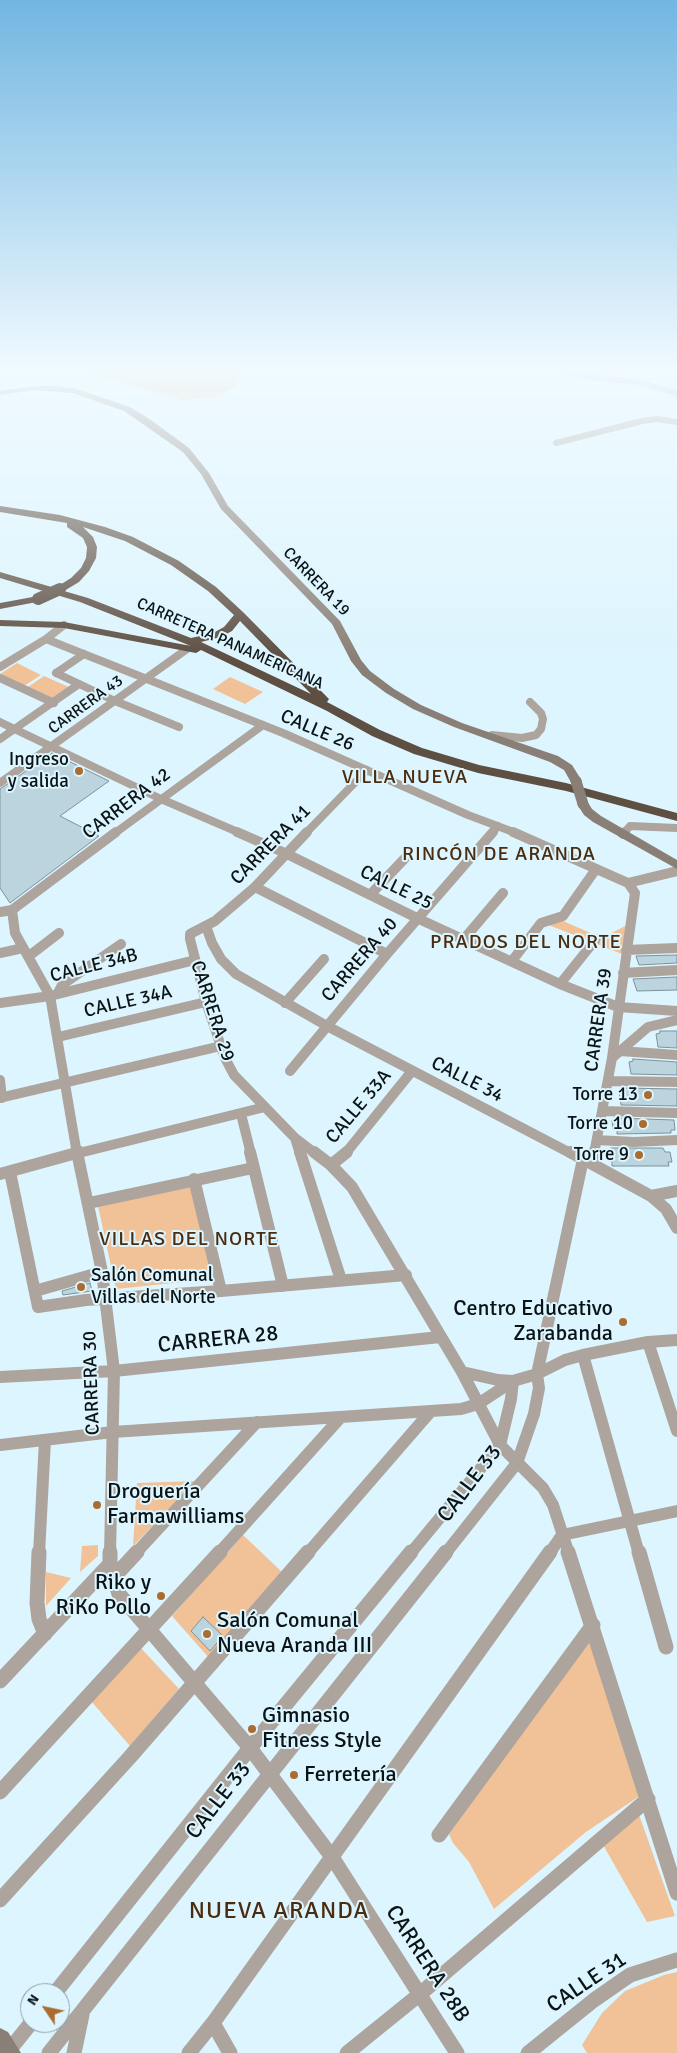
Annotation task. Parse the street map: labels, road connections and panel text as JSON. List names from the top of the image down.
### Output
{
  "streets": {
    "highway": ["CARRETERA PANAMERICANA"],
    "street": [
      "CARRERA 19",
      "CARRERA 43",
      "CALLE 26",
      "CARRERA 42",
      "CARRERA 41",
      "CALLE 25",
      "CARRERA 40",
      "CALLE 34B",
      "CALLE 34A",
      "CARRERA 29",
      "CARRERA 39",
      "CALLE 34",
      "CALLE 33A",
      "CARRERA 28",
      "CARRERA 30",
      "CALLE 33",
      "CARRERA 28B",
      "CALLE 31"
    ]
  },
  "crossings": [
    ["CARRETERA PANAMERICANA", "CARRERA 43"],
    ["CARRERA 43", "CALLE 26"],
    ["CARRERA 43", "CALLE 25"],
    ["CALLE 26", "CARRERA 42"],
    ["CALLE 26", "CARRERA 41"],
    ["CALLE 26", "CARRERA 40"],
    ["CALLE 26", "CARRERA 39"],
    ["CARRERA 42", "CALLE 25"],
    ["CARRERA 42", "CARRERA 30"],
    ["CARRERA 41", "CALLE 25"],
    ["CARRERA 41", "CARRERA 29"],
    ["CARRERA 41", "CALLE 34"],
    ["CALLE 25", "CARRERA 40"],
    ["CALLE 25", "CARRERA 39"],
    ["CARRERA 40", "CALLE 34"],
    ["CALLE 34B", "CARRERA 29"],
    ["CALLE 34B", "CARRERA 30"],
    ["CALLE 34A", "CARRERA 29"],
    ["CALLE 34A", "CARRERA 30"],
    ["CARRERA 29", "CALLE 33A"],
    ["CARRERA 29", "CARRERA 28"],
    ["CARRERA 29", "CALLE 33"],
    ["CARRERA 39", "CALLE 34"],
    ["CARRERA 39", "CALLE 33"],
    ["CALLE 34", "CALLE 33A"],
    ["CALLE 34", "CALLE 33"],
    ["CARRERA 28", "CARRERA 30"],
    ["CARRERA 30", "CARRERA 28B"],
    ["CALLE 33", "CARRERA 28B"]
  ],
  "districts": [
    "VILLA NUEVA",
    "RINCÓN DE ARANDA",
    "PRADOS DEL NORTE",
    "VILLAS DEL NORTE",
    "NUEVA ARANDA"
  ],
  "places": [
    "Ingreso y salida",
    "Torre 13",
    "Torre 10",
    "Torre 9",
    "Salón Comunal Villas del Norte",
    "Centro Educativo Zarabanda",
    "Droguería Farmawilliams",
    "Riko y RiKo Pollo",
    "Salón Comunal Nueva Aranda III",
    "Gimnasio Fitness Style",
    "Ferretería"
  ],
  "north": "top left"
}
